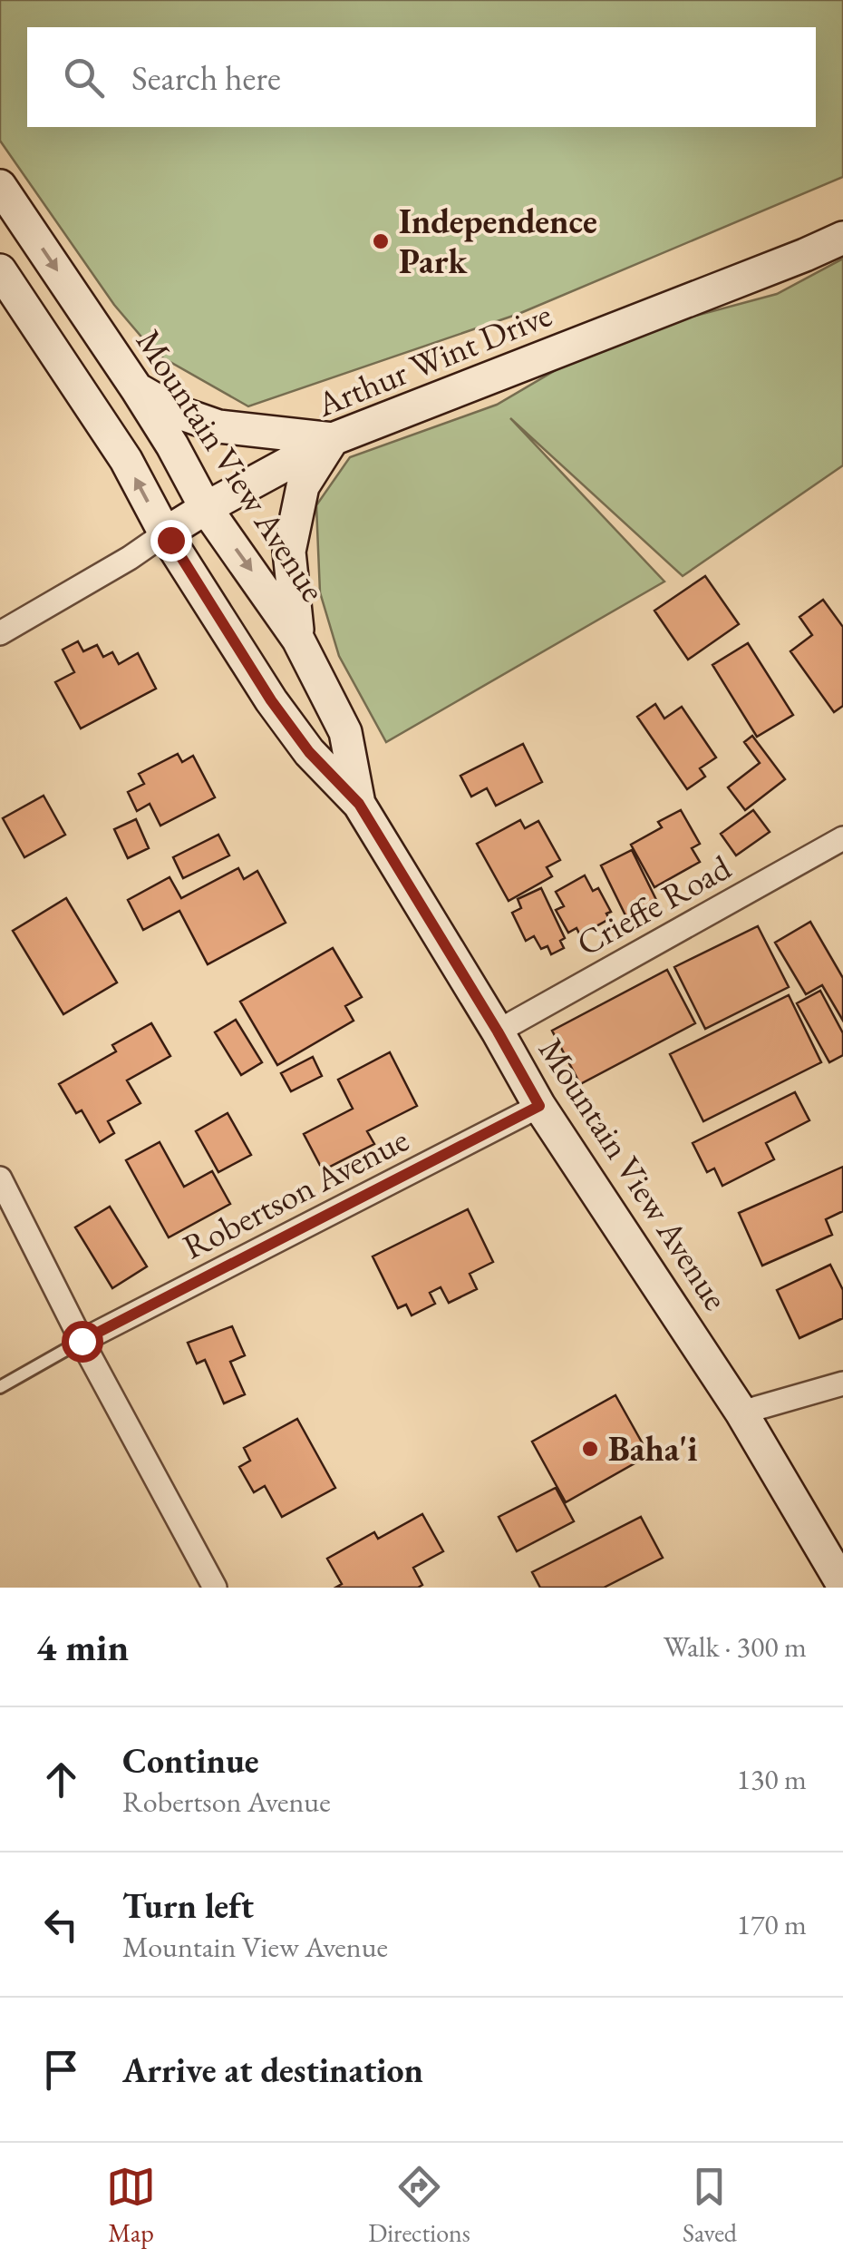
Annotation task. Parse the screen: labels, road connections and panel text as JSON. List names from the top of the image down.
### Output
{
  "streets": {
    "main road": ["Arthur Wint Drive", "Mountain View Avenue"],
    "street": ["Crieffe Road", "Robertson Avenue"]
  },
  "crossings": [
    ["Arthur Wint Drive", "Mountain View Avenue"],
    ["Mountain View Avenue", "Crieffe Road"],
    ["Mountain View Avenue", "Robertson Avenue"]
  ],
  "places": ["Independence Park", "Baha'i"],
  "page": {
    "search": "Search here",
    "heading": ["4 min", "Walk · 300 m"],
    "list": [
      ["Continue", "Robertson Avenue", "130 m"],
      ["Turn left", "Mountain View Avenue", "170 m"],
      "Arrive at destination"
    ],
    "nav": ["Map", "Directions", "Saved"]
  }
}
